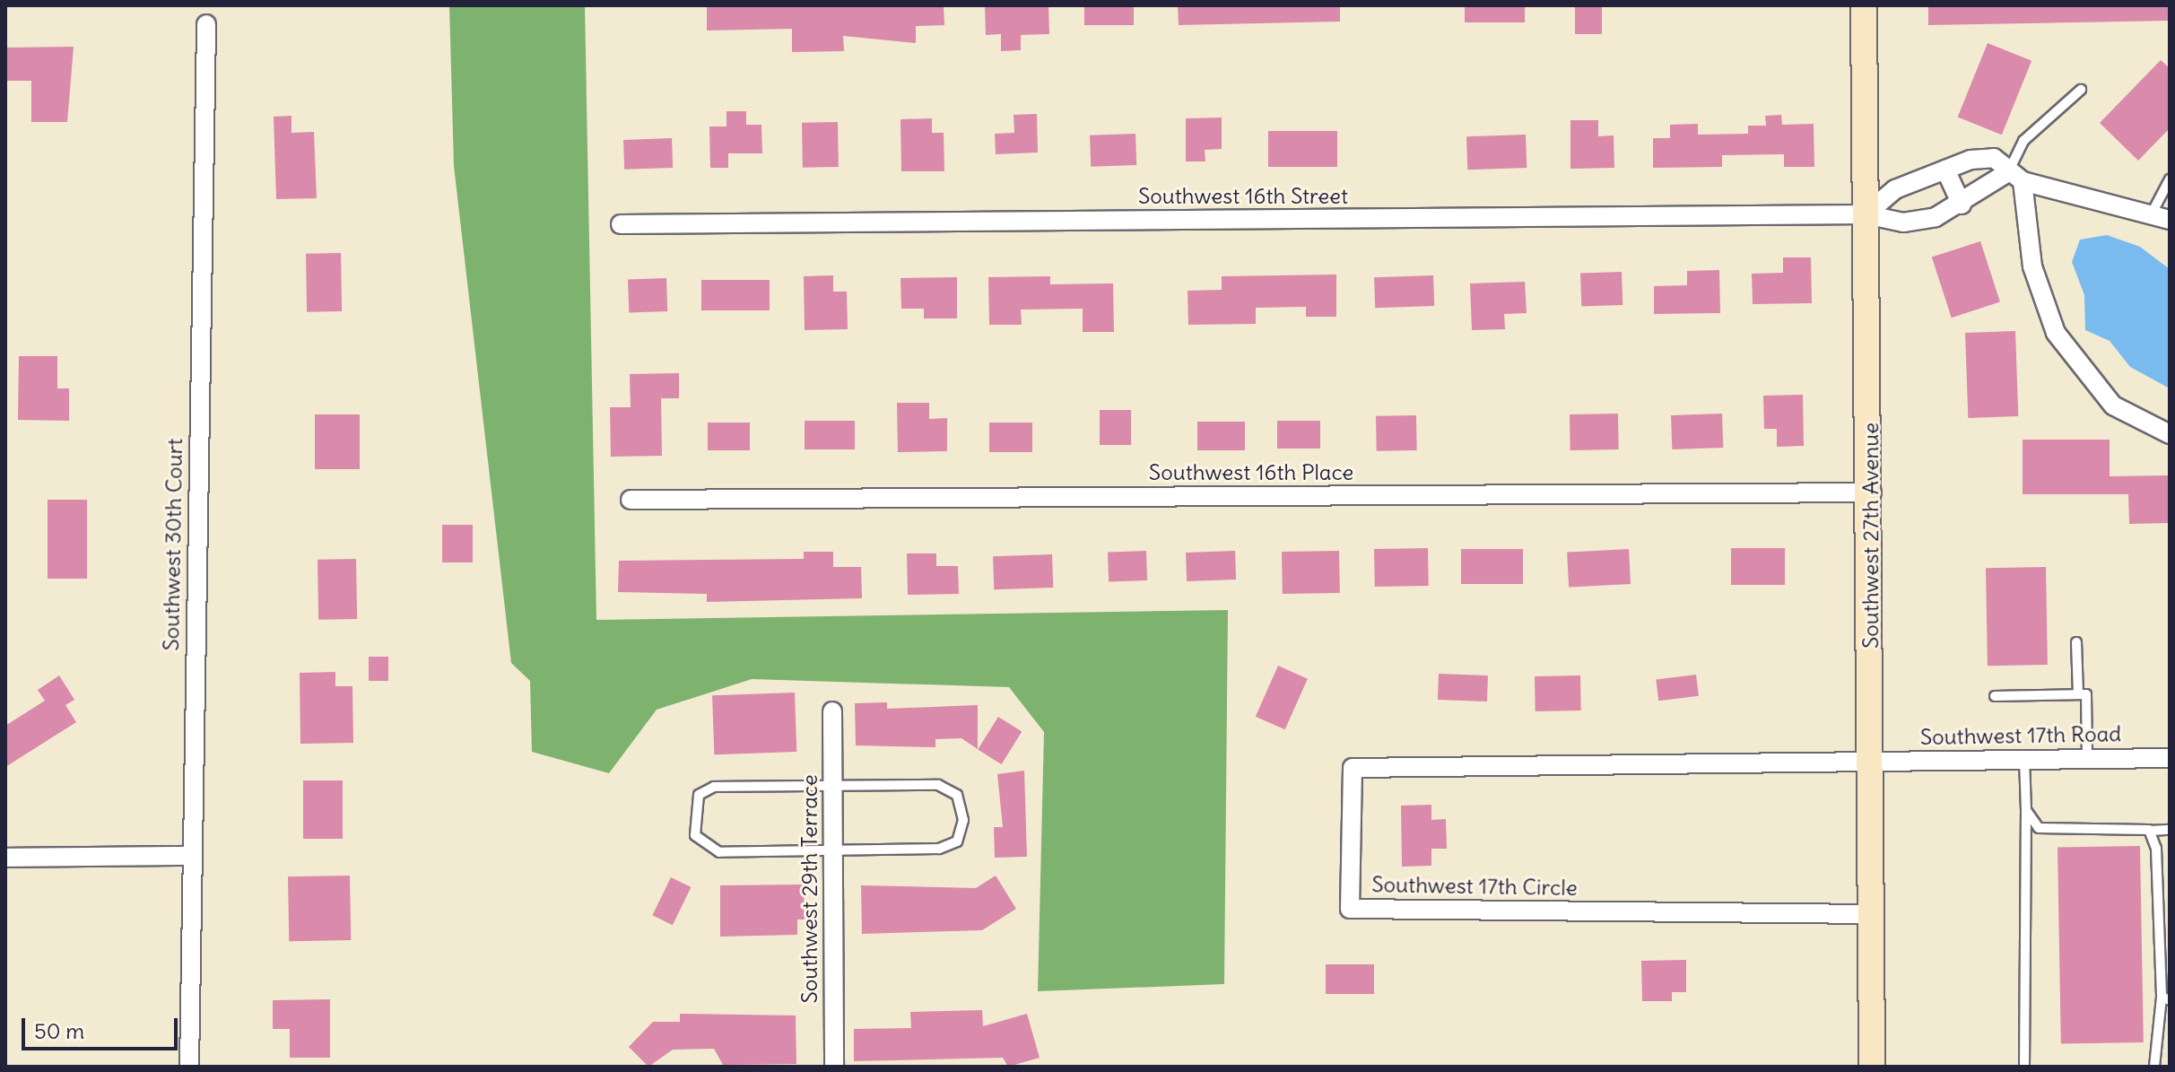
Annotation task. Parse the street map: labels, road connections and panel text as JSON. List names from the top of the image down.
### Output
{
  "streets": {
    "main road": ["Southwest 27th Avenue"],
    "street": [
      "Southwest 16th Street",
      "Southwest 16th Place",
      "Southwest 30th Court",
      "Southwest 17th Road",
      "Southwest 17th Circle",
      "Southwest 29th Terrace"
    ]
  },
  "crossings": [
    ["Southwest 16th Street", "Southwest 27th Avenue"],
    ["Southwest 16th Place", "Southwest 27th Avenue"],
    ["Southwest 27th Avenue", "Southwest 17th Road"],
    ["Southwest 27th Avenue", "Southwest 17th Circle"],
    ["Southwest 17th Road", "Southwest 17th Circle"]
  ],
  "scale_bar": "50 m"
}
